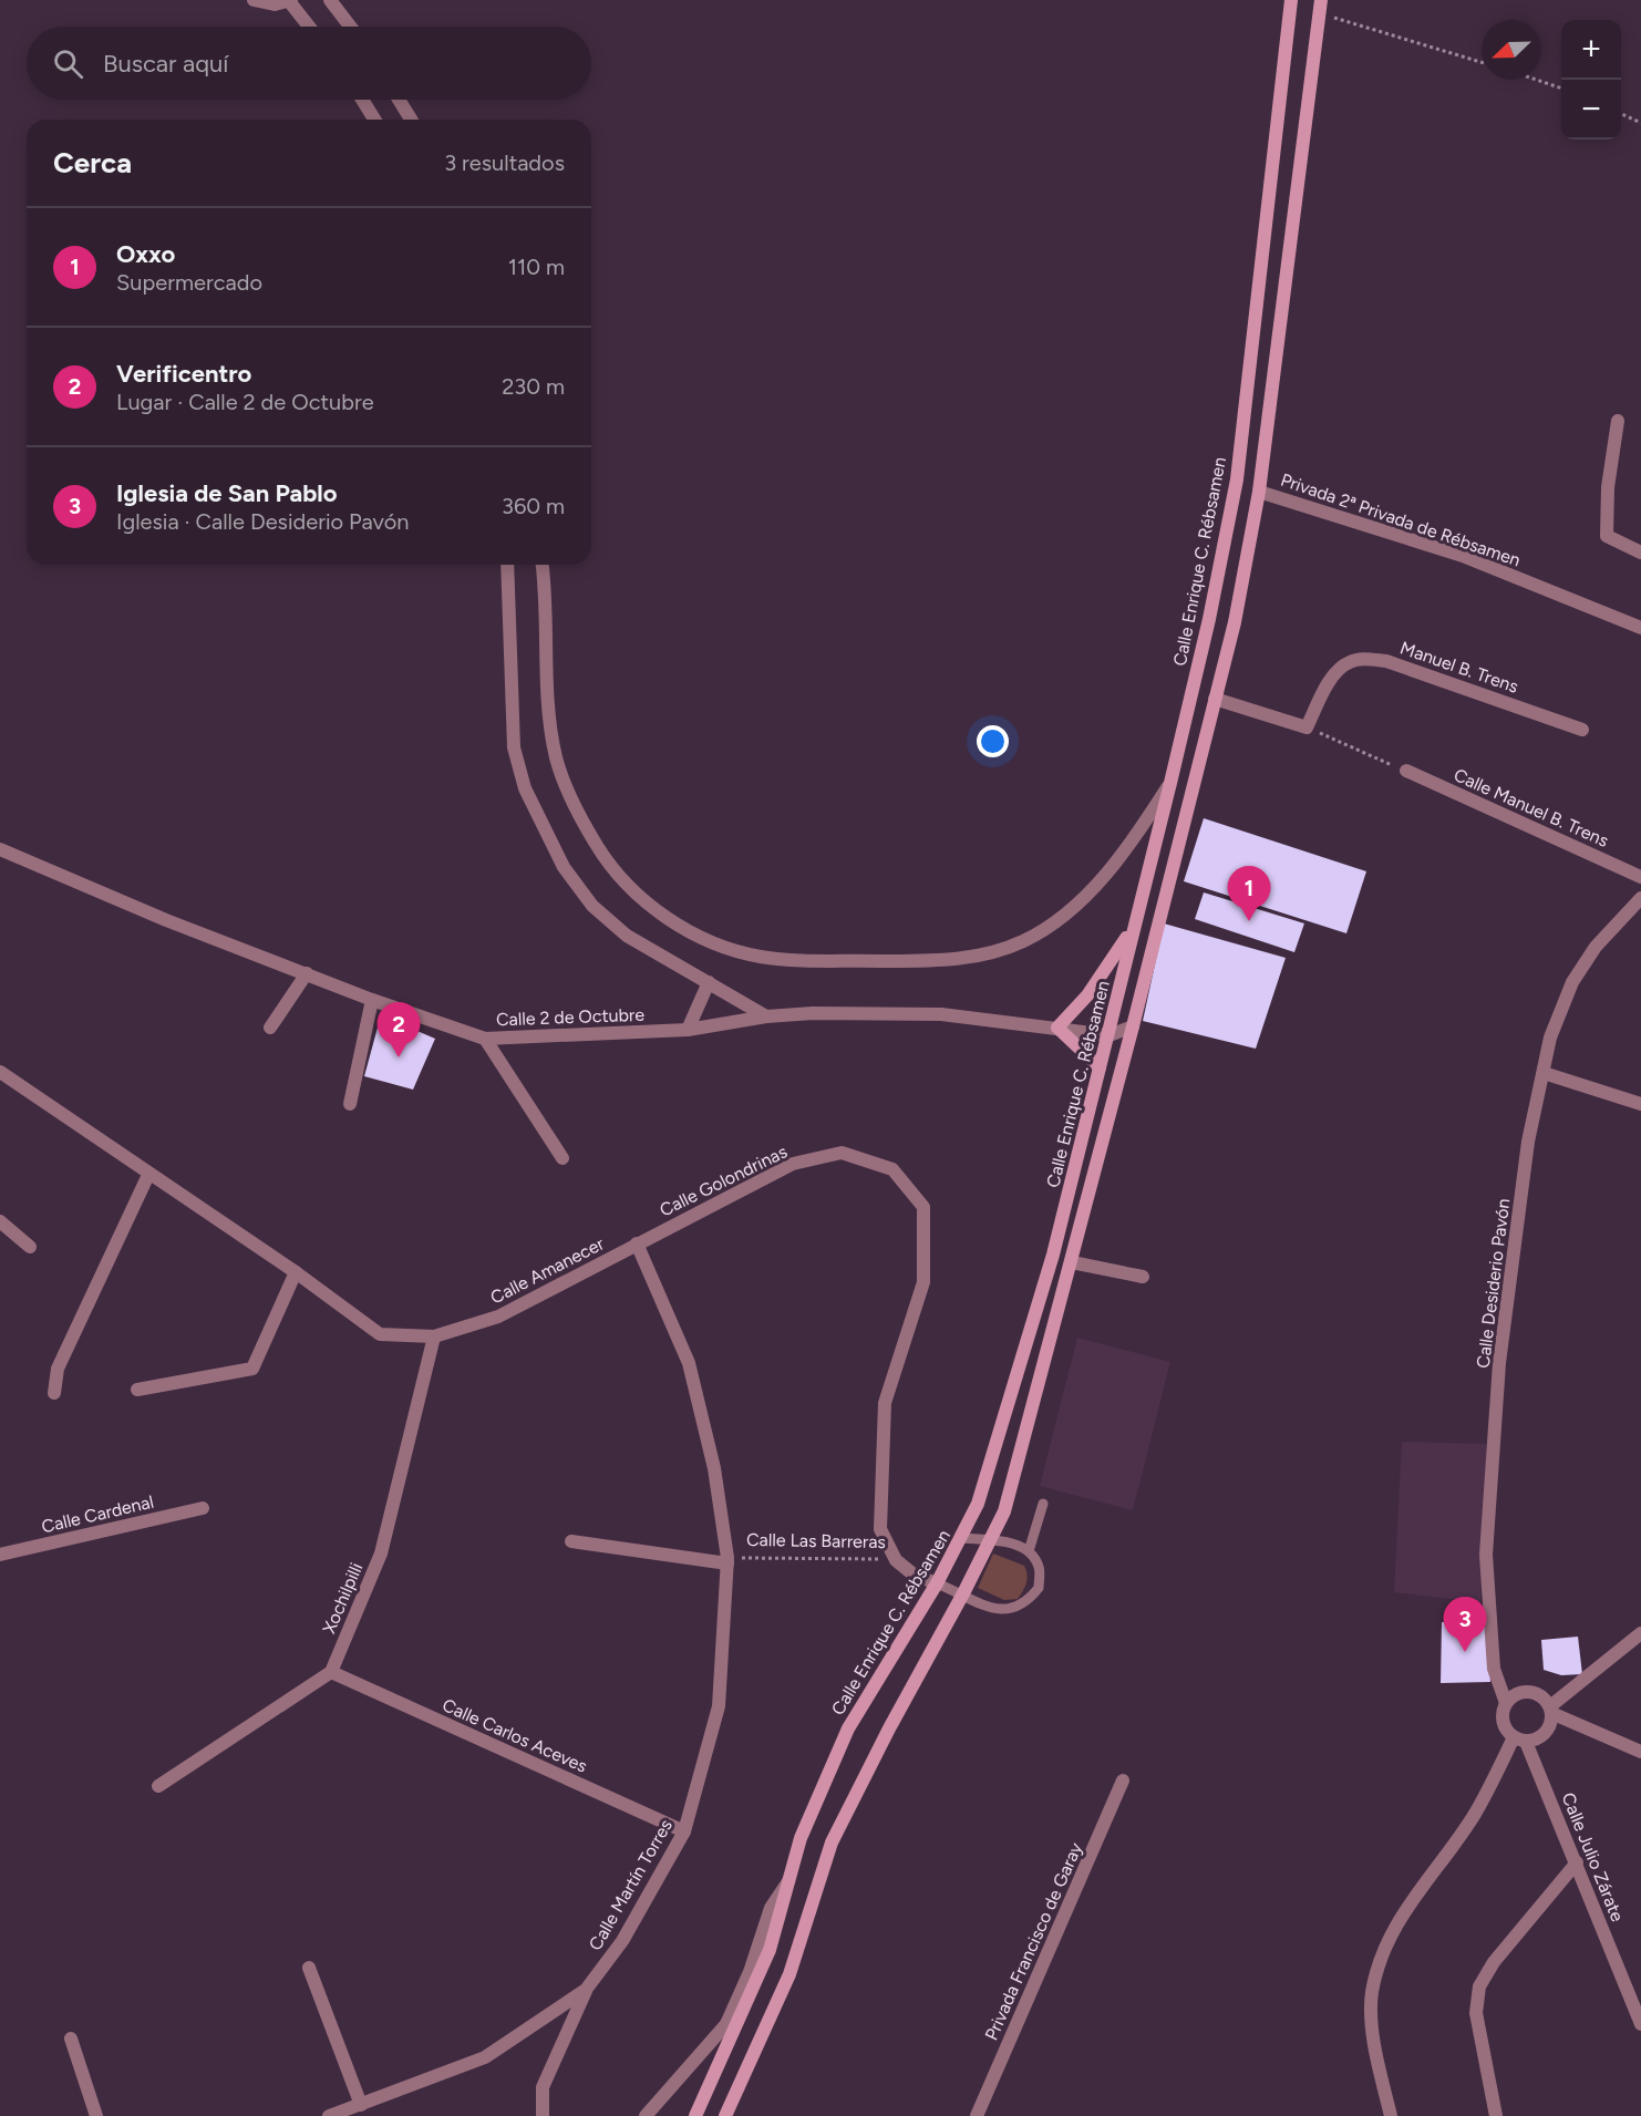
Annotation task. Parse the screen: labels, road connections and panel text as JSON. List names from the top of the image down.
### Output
{
  "streets": {
    "main road": ["Calle Enrique C. Rébsamen"],
    "street": [
      "Privada 2ª Privada de Rébsamen",
      "Manuel B. Trens",
      "Calle Manuel B. Trens",
      "Calle 2 de Octubre",
      "Calle Golondrinas",
      "Calle Amanecer",
      "Calle Desiderio Pavón",
      "Calle Cardenal",
      "Calle Las Barreras",
      "Xochilpilli",
      "Calle Carlos Aceves",
      "Calle Julio Zárate",
      "Calle Martín Torres",
      "Privada Francisco de Garay"
    ]
  },
  "crossings": [
    ["Calle Enrique C. Rébsamen", "Calle 2 de Octubre"],
    ["Calle Enrique C. Rébsamen", "Calle Las Barreras"],
    ["Calle Golondrinas", "Calle Amanecer"],
    ["Calle Golondrinas", "Calle Las Barreras"],
    ["Calle Golondrinas", "Calle Martín Torres"],
    ["Calle Amanecer", "Xochilpilli"],
    ["Calle Amanecer", "Calle Martín Torres"],
    ["Calle Desiderio Pavón", "Calle Julio Zárate"],
    ["Calle Las Barreras", "Calle Martín Torres"],
    ["Xochilpilli", "Calle Carlos Aceves"],
    ["Calle Carlos Aceves", "Calle Martín Torres"]
  ],
  "north": "bottom left",
  "page": {
    "map_buttons": ["+", "−"],
    "search": "Buscar aquí",
    "heading": ["Cerca", "3 resultados"],
    "list": [
      {
        "mark": "1",
        "name": "Oxxo",
        "note": "Supermercado",
        "value": "110 m"
      },
      {
        "mark": "2",
        "name": "Verificentro",
        "note": "Lugar · Calle 2 de Octubre",
        "value": "230 m"
      },
      {
        "mark": "3",
        "name": "Iglesia de San Pablo",
        "note": "Iglesia · Calle Desiderio Pavón",
        "value": "360 m"
      }
    ],
    "pins": ["1", "2", "3"]
  }
}
